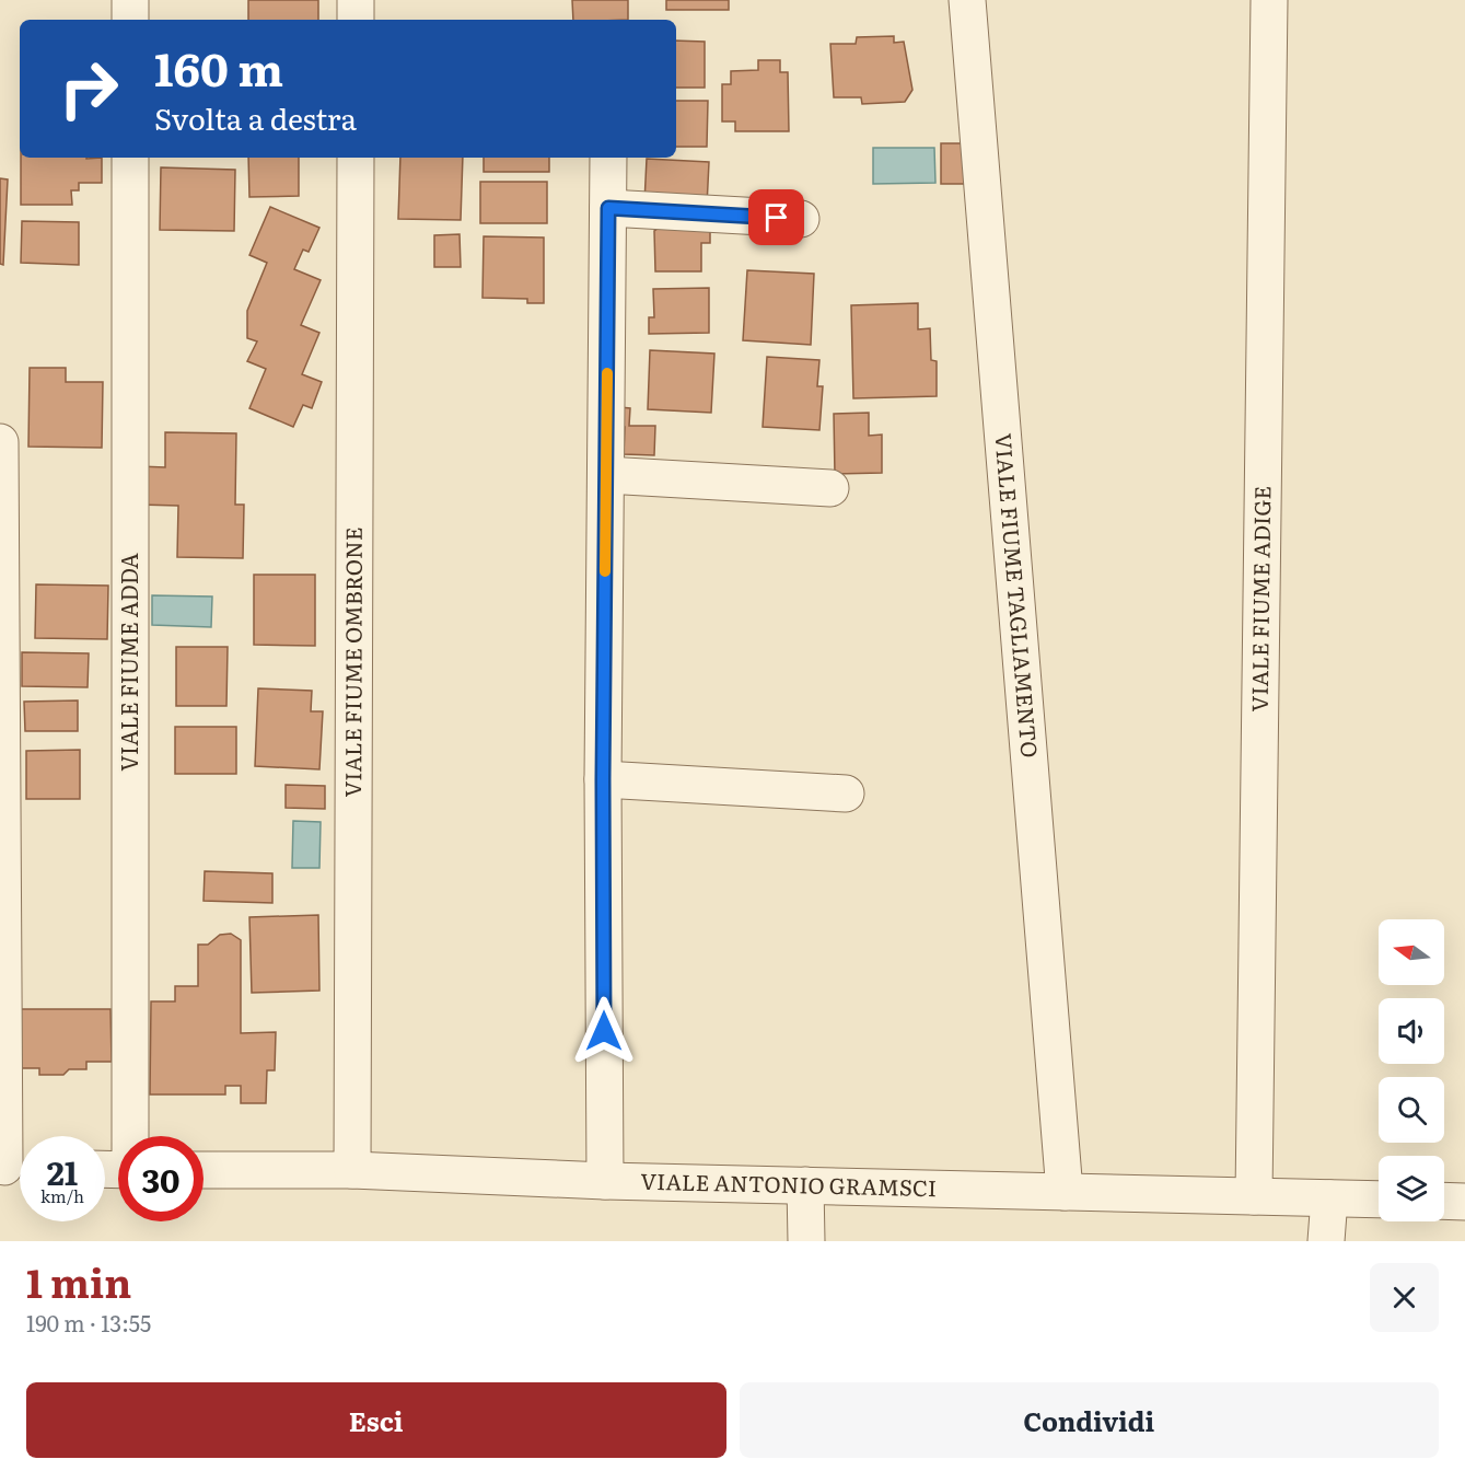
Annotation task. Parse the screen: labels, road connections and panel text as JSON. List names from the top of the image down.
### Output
{
  "streets": {
    "street": [
      "VIALE FIUME TAGLIAMENTO",
      "VIALE FIUME ADIGE",
      "VIALE FIUME ADDA",
      "VIALE FIUME OMBRONE",
      "VIALE ANTONIO GRAMSCI"
    ]
  },
  "crossings": [
    ["VIALE FIUME TAGLIAMENTO", "VIALE ANTONIO GRAMSCI"],
    ["VIALE FIUME ADIGE", "VIALE ANTONIO GRAMSCI"],
    ["VIALE FIUME OMBRONE", "VIALE ANTONIO GRAMSCI"]
  ],
  "north": "left",
  "page": {
    "turn": ["160 m", "Svolta a destra"],
    "speed": "21 km/h",
    "limit": "30",
    "heading": ["1 min", "190 m · 13:55"],
    "buttons": ["Esci", "Condividi"]
  }
}
